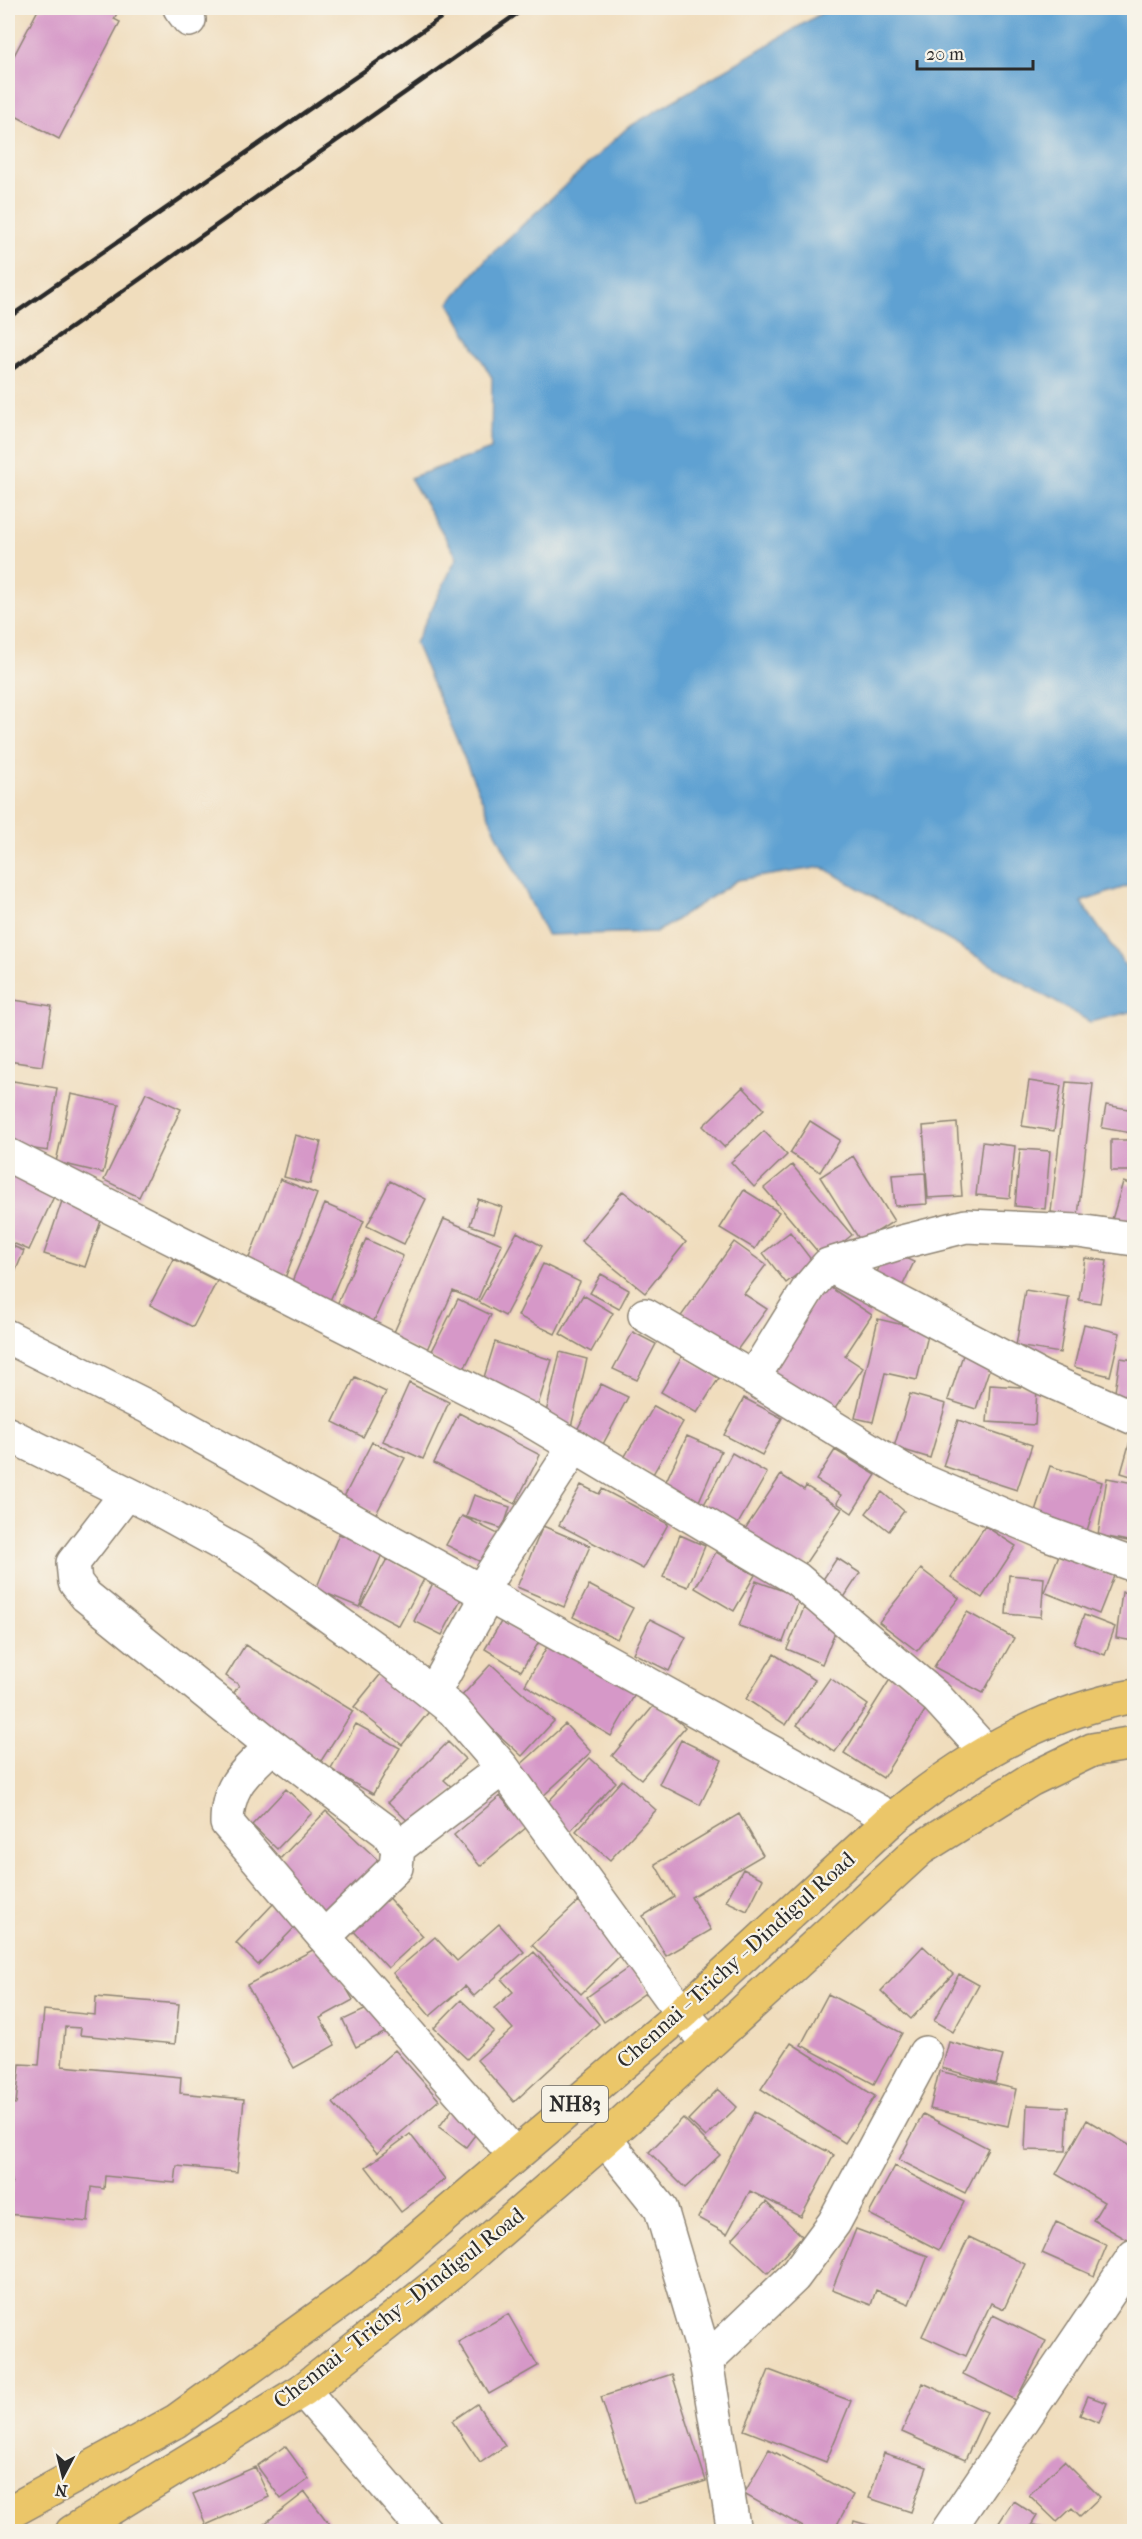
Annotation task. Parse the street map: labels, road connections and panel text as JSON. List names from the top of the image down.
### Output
{
  "streets": {
    "highway": ["Chennai - Trichy - Dindigul Road", "NH83"]
  },
  "scale_bar": "20 m",
  "north": "bottom"
}
